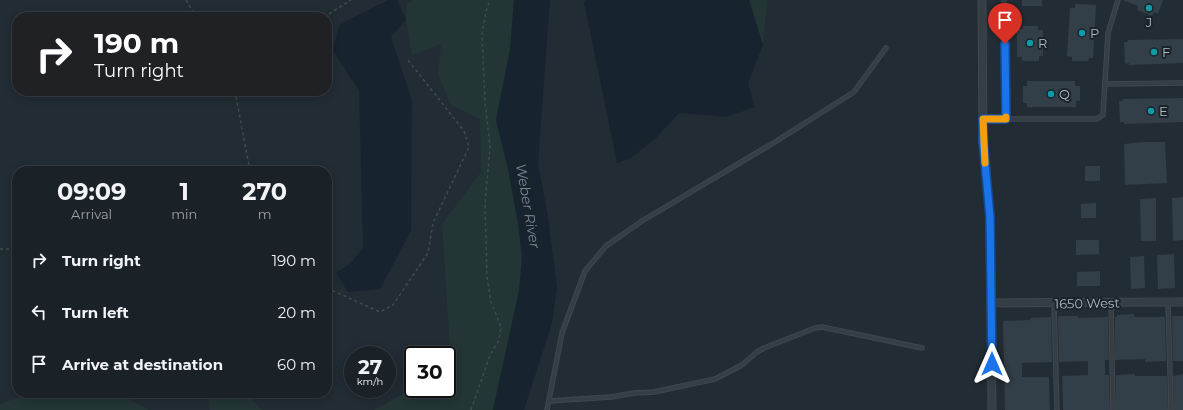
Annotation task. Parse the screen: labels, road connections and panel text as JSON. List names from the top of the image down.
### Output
{
  "streets": {
    "street": ["1650 West"]
  },
  "water": ["Weber River"],
  "places": [
    "J",
    "P",
    "R",
    "F",
    "Q",
    "E"
  ],
  "page": {
    "turn": ["190 m", "Turn right"],
    "eta": [
      "09:09",
      "Arrival",
      "1",
      "min",
      "270",
      "m"
    ],
    "list": [
      {
        "name": "Turn right",
        "value": "190 m"
      },
      {
        "name": "Turn left",
        "value": "20 m"
      },
      {
        "name": "Arrive at destination",
        "value": "60 m"
      }
    ],
    "speed": "27 km/h",
    "limit": "30"
  }
}
